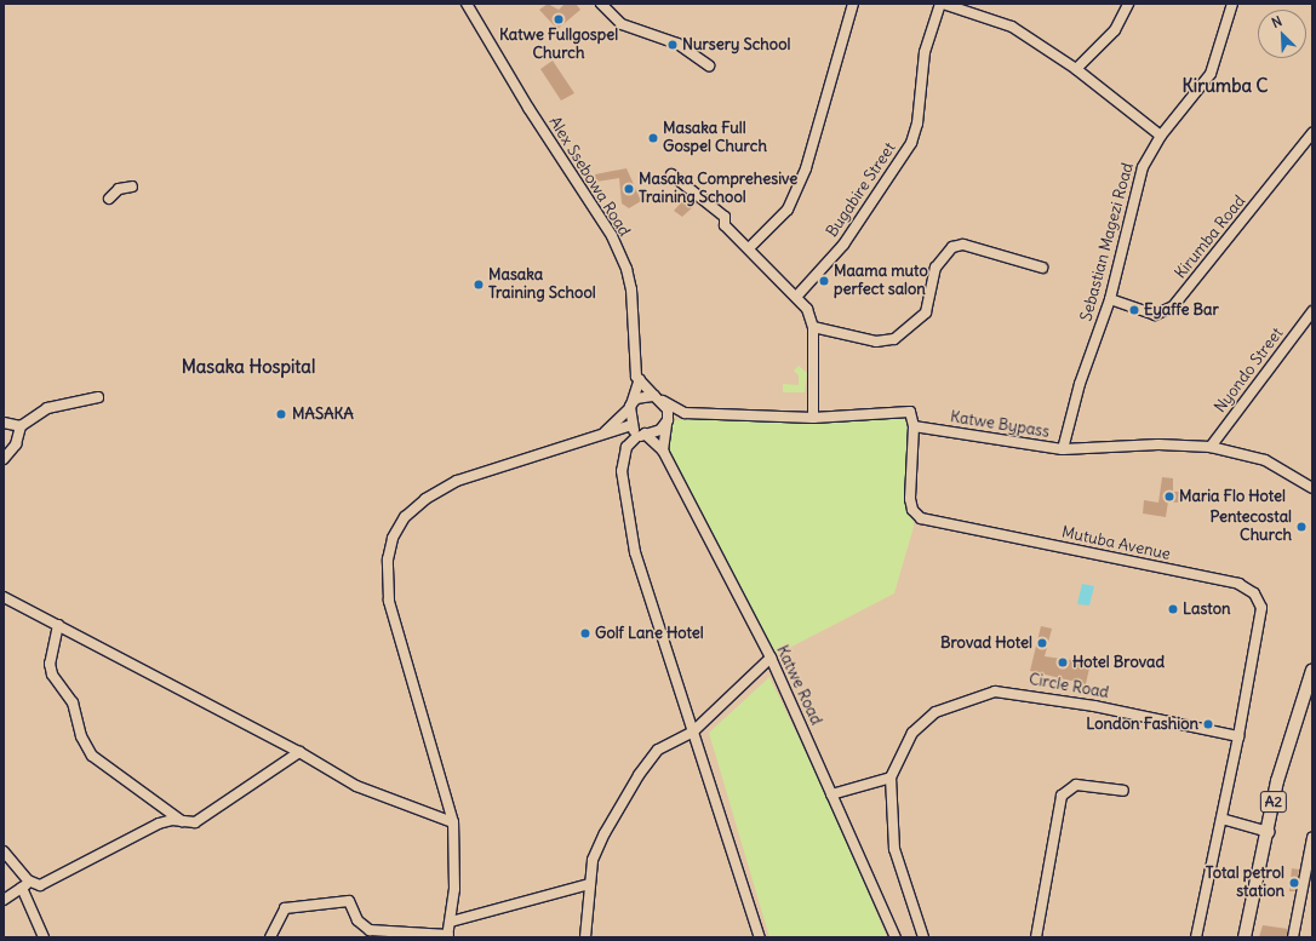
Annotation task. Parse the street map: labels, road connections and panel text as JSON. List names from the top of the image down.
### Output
{
  "streets": {
    "main road": ["A2"],
    "street": [
      "Alex Ssebowa Road",
      "Bugabire Street",
      "Kirumba Road",
      "Sebastian Magezi Road",
      "Nyondo Street",
      "Katwe Bypass",
      "Mutuba Avenue",
      "Katwe Road",
      "Circle Road"
    ]
  },
  "crossings": [
    ["Kirumba Road", "Sebastian Magezi Road"],
    ["Sebastian Magezi Road", "Katwe Bypass"],
    ["Nyondo Street", "Katwe Bypass"],
    ["Katwe Bypass", "Mutuba Avenue"],
    ["Mutuba Avenue", "Circle Road"]
  ],
  "districts": ["Kirumba C", "Masaka Hospital"],
  "places": [
    "Katwe Fullgospel Church",
    "Nursery School",
    "Masaka Full Gospel Church",
    "Masaka Comprehesive Training School",
    "Maama muto perfect salon",
    "Masaka Training School",
    "Eyaffe Bar",
    "MASAKA",
    "Maria Flo Hotel",
    "Pentecostal Church",
    "Laston",
    "Golf Lane Hotel",
    "Brovad Hotel",
    "Hotel Brovad",
    "London Fashion",
    "Total petrol station"
  ],
  "north": "top left"
}
